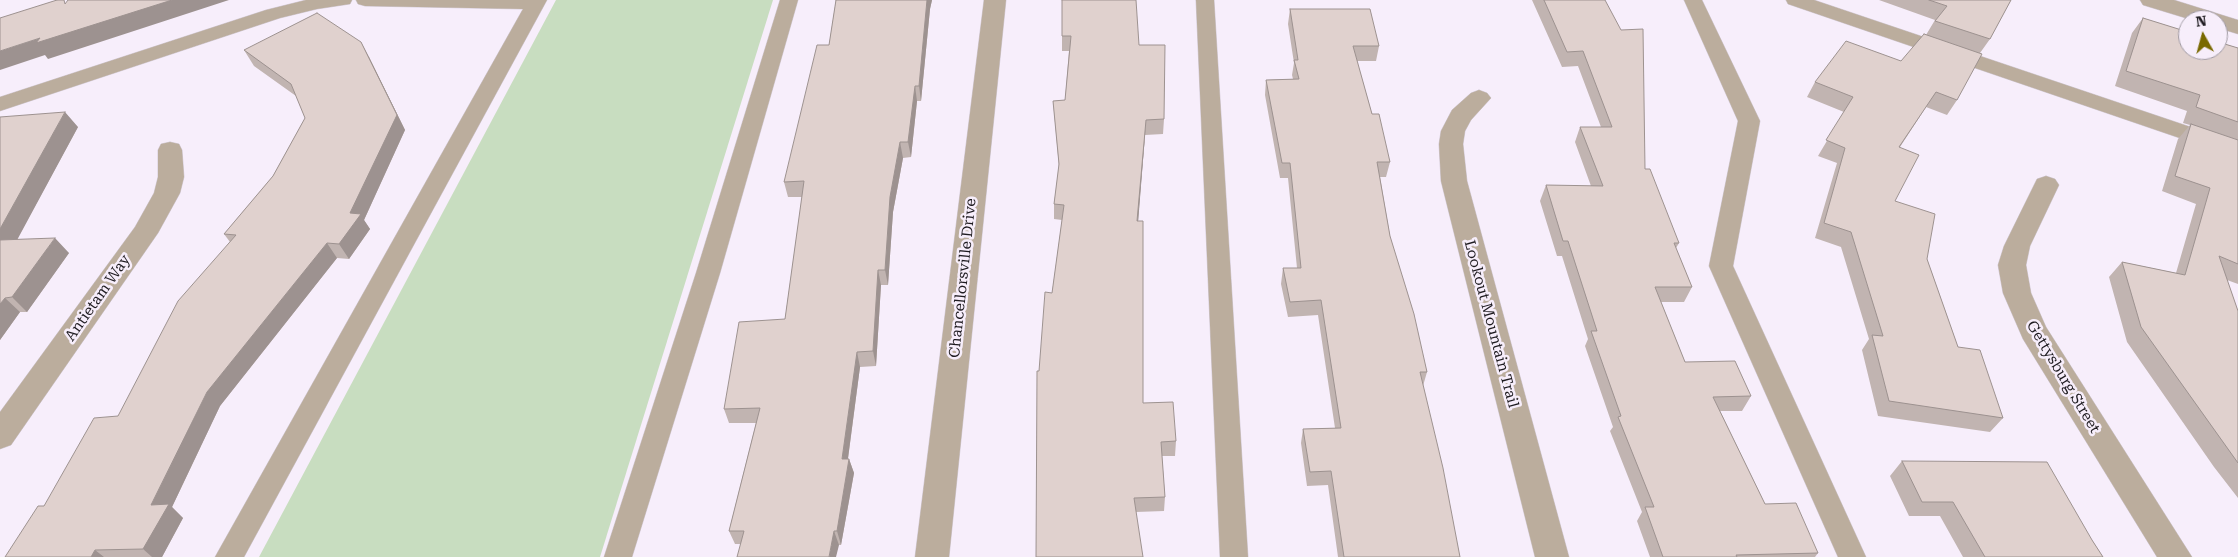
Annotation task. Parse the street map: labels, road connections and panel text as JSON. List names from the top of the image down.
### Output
{
  "streets": {
    "street": [
      "Chancellorsville Drive",
      "Antietam Way",
      "Lookout Mountain Trail",
      "Gettysburg Street"
    ]
  },
  "north": "top"
}
